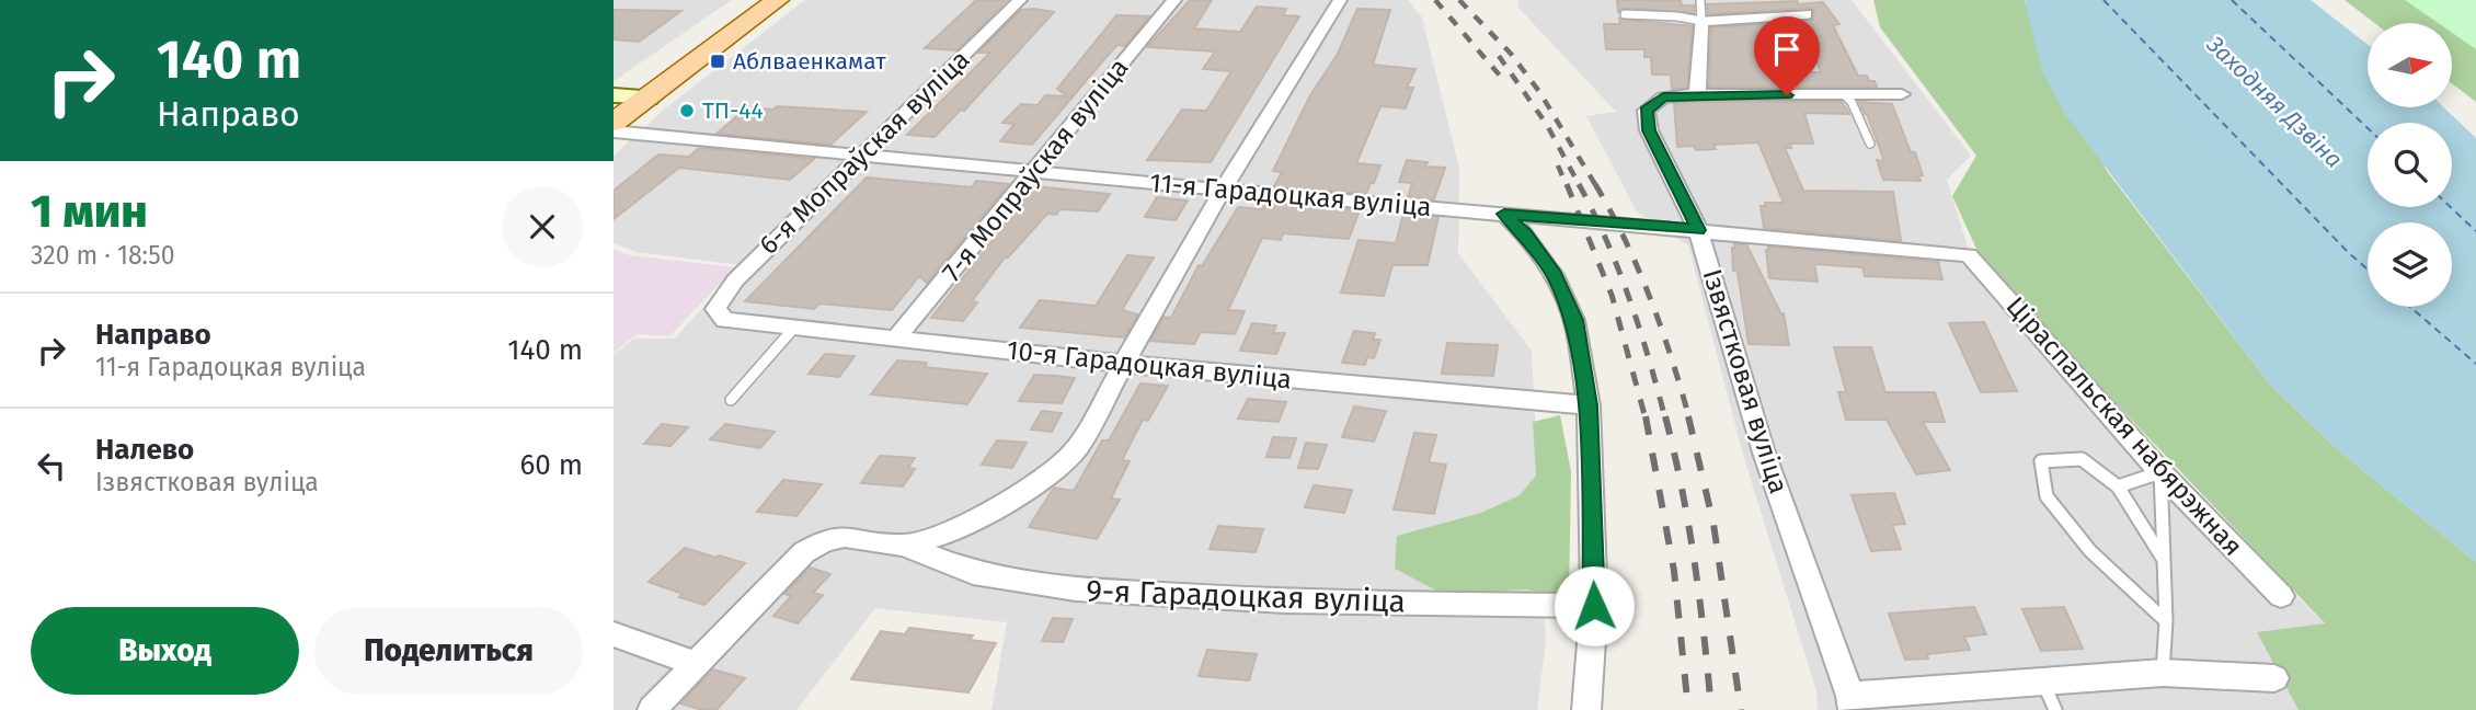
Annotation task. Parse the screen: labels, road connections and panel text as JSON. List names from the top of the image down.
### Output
{
  "streets": {
    "street": [
      "6-я Мопраўская вуліца",
      "7-я Мопраўская вуліца",
      "11-я Гарадоцкая вуліца",
      "10-я Гарадоцкая вуліца",
      "Ізвястковая вуліца",
      "Ціраспальская набярэжная",
      "9-я Гарадоцкая вуліца"
    ]
  },
  "crossings": [
    ["6-я Мопраўская вуліца", "11-я Гарадоцкая вуліца"],
    ["6-я Мопраўская вуліца", "10-я Гарадоцкая вуліца"],
    ["7-я Мопраўская вуліца", "11-я Гарадоцкая вуліца"],
    ["7-я Мопраўская вуліца", "10-я Гарадоцкая вуліца"],
    ["11-я Гарадоцкая вуліца", "Ізвястковая вуліца"],
    ["11-я Гарадоцкая вуліца", "Ціраспальская набярэжная"]
  ],
  "water": ["Заходняя Дзвіна"],
  "places": {
    "transit": ["Аблваенкамат"],
    "other": ["ТП-44"]
  },
  "north": "right",
  "page": {
    "turn": ["140 m", "Направо"],
    "heading": ["1 мин", "320 m · 18:50"],
    "list": [
      {
        "name": "Направо",
        "note": "11-я Гарадоцкая вуліца",
        "value": "140 m"
      },
      {
        "name": "Налево",
        "note": "Ізвястковая вуліца",
        "value": "60 m"
      }
    ],
    "buttons": ["Выход", "Поделиться"]
  }
}
